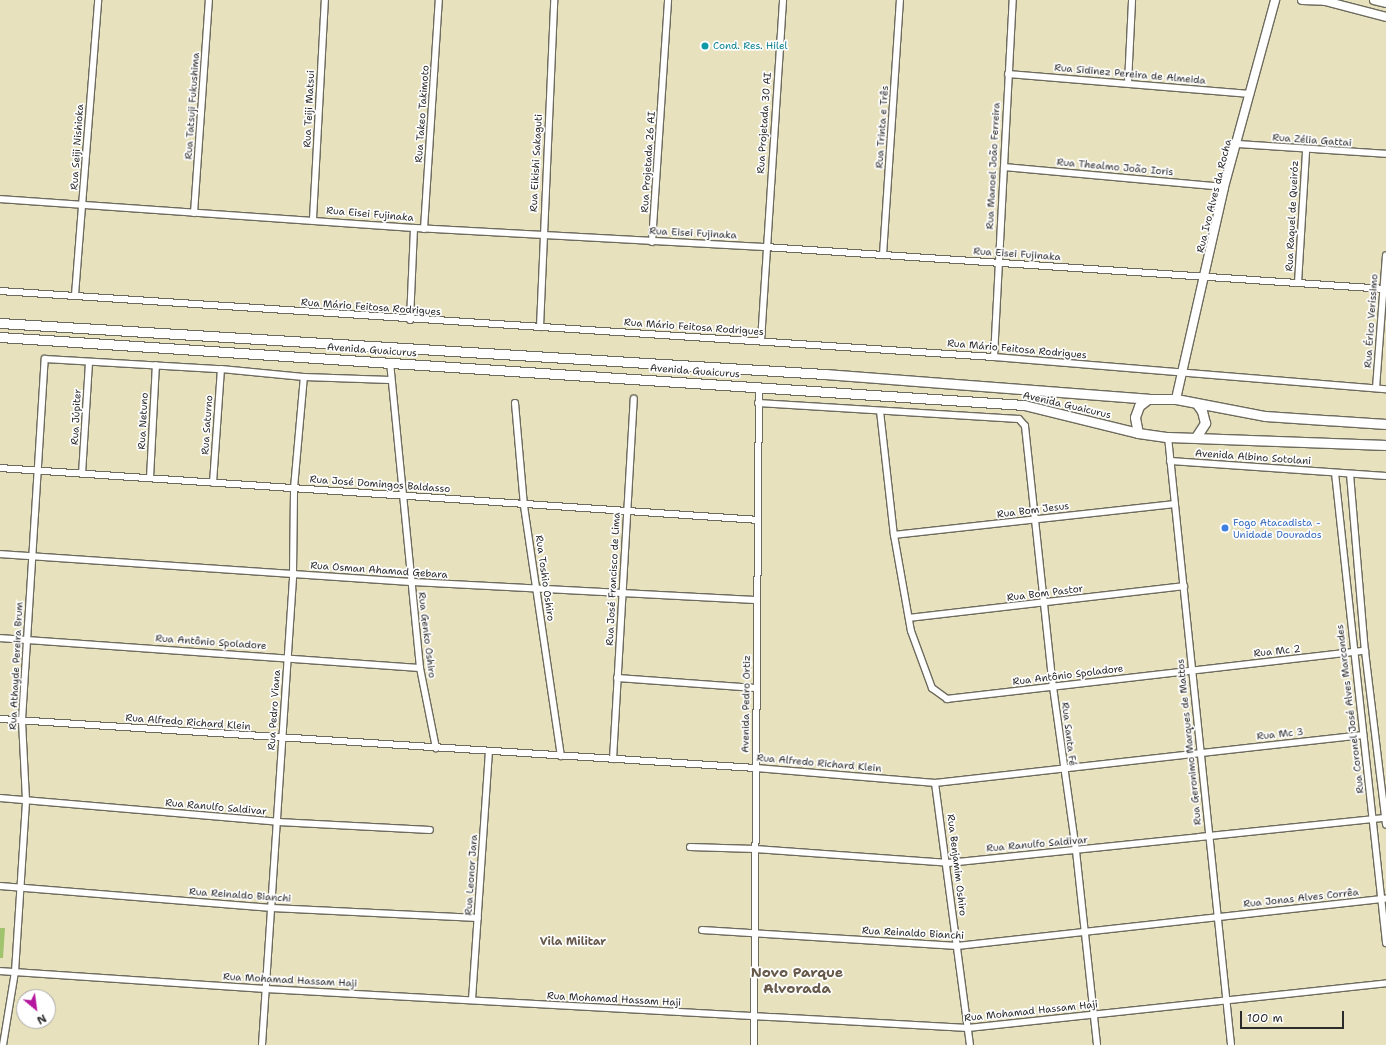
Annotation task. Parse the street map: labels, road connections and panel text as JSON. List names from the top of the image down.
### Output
{
  "streets": {
    "main road": ["Avenida Guaicurus"],
    "street": [
      "Rua Sidinez Pereira de Almeida",
      "Rua Tatsuji Fukushima",
      "Rua Teiji Matsui",
      "Rua Takeo Takimoto",
      "Rua Projetada 30 AI",
      "Rua Trinta e Três",
      "Rua Zélia Gattai",
      "Rua Seiji Nishioka",
      "Rua Projetada 26 AI",
      "Rua Eikishi Sakaguti",
      "Rua Manoel João Ferreira",
      "Rua Thealmo João Ioris",
      "Rua Ivo Alves da Rocha",
      "Rua Eisei Fujinaka",
      "Rua Raquel de Queiróz",
      "Rua Mário Feitosa Rodrigues",
      "Rua Érico Veríssimo",
      "Rua Júpiter",
      "Rua Netuno",
      "Rua Saturno",
      "Avenida Albino Sotolani",
      "Rua José Domingos Baldasso",
      "Rua Bom Jesus",
      "Rua Osman Ahamad Gebara",
      "Rua Toshio Oshiro",
      "Rua José Francisco de Lima",
      "Rua Bom Pastor",
      "Rua Genko Oshiro",
      "Rua Antônio Spoladore",
      "Rua Mc 2",
      "Rua Athayde Pereira Brum",
      "Avenida Pedro Ortiz",
      "Rua Coronel José Alves Marcondes",
      "Rua Pedro Viana",
      "Rua Alfredo Richard Klein",
      "Rua Santa Fé",
      "Rua Mc 3",
      "Rua Geronimo Marques de Mattos",
      "Rua Ranulfo Saldivar",
      "Rua Benjamim Oshiro",
      "Rua Leonor Jara",
      "Rua Reinaldo Bianchi",
      "Rua Jonas Alves Corrêa",
      "Rua Mohamad Hassam Haji"
    ]
  },
  "crossings": [
    ["Rua Sidinez Pereira de Almeida", "Rua Manoel João Ferreira"],
    ["Rua Sidinez Pereira de Almeida", "Rua Ivo Alves da Rocha"],
    ["Rua Tatsuji Fukushima", "Rua Eisei Fujinaka"],
    ["Rua Teiji Matsui", "Rua Eisei Fujinaka"],
    ["Rua Takeo Takimoto", "Rua Eisei Fujinaka"],
    ["Rua Projetada 30 AI", "Rua Eisei Fujinaka"],
    ["Rua Projetada 30 AI", "Rua Mário Feitosa Rodrigues"],
    ["Rua Trinta e Três", "Rua Eisei Fujinaka"],
    ["Rua Zélia Gattai", "Rua Ivo Alves da Rocha"],
    ["Rua Zélia Gattai", "Rua Raquel de Queiróz"],
    ["Rua Seiji Nishioka", "Rua Eisei Fujinaka"],
    ["Rua Seiji Nishioka", "Rua Mário Feitosa Rodrigues"],
    ["Rua Projetada 26 AI", "Rua Eisei Fujinaka"],
    ["Rua Eikishi Sakaguti", "Rua Eisei Fujinaka"],
    ["Rua Eikishi Sakaguti", "Rua Mário Feitosa Rodrigues"],
    ["Rua Manoel João Ferreira", "Rua Thealmo João Ioris"],
    ["Rua Manoel João Ferreira", "Rua Eisei Fujinaka"],
    ["Rua Manoel João Ferreira", "Rua Mário Feitosa Rodrigues"],
    ["Rua Thealmo João Ioris", "Rua Ivo Alves da Rocha"],
    ["Rua Ivo Alves da Rocha", "Rua Eisei Fujinaka"],
    ["Rua Ivo Alves da Rocha", "Rua Mário Feitosa Rodrigues"],
    ["Rua Ivo Alves da Rocha", "Avenida Guaicurus"],
    ["Rua Eisei Fujinaka", "Rua Raquel de Queiróz"],
    ["Rua Eisei Fujinaka", "Rua Érico Veríssimo"],
    ["Rua Mário Feitosa Rodrigues", "Rua Érico Veríssimo"],
    ["Avenida Guaicurus", "Rua Genko Oshiro"],
    ["Avenida Guaicurus", "Avenida Pedro Ortiz"],
    ["Avenida Guaicurus", "Rua Geronimo Marques de Mattos"],
    ["Rua Júpiter", "Rua José Domingos Baldasso"],
    ["Rua Júpiter", "Rua Athayde Pereira Brum"],
    ["Rua Netuno", "Rua José Domingos Baldasso"],
    ["Rua Saturno", "Rua José Domingos Baldasso"],
    ["Avenida Albino Sotolani", "Rua Coronel José Alves Marcondes"],
    ["Avenida Albino Sotolani", "Rua Geronimo Marques de Mattos"],
    ["Rua José Domingos Baldasso", "Rua Toshio Oshiro"],
    ["Rua José Domingos Baldasso", "Rua José Francisco de Lima"],
    ["Rua José Domingos Baldasso", "Rua Genko Oshiro"],
    ["Rua José Domingos Baldasso", "Rua Athayde Pereira Brum"],
    ["Rua José Domingos Baldasso", "Avenida Pedro Ortiz"],
    ["Rua José Domingos Baldasso", "Rua Pedro Viana"],
    ["Rua Bom Jesus", "Rua Santa Fé"],
    ["Rua Bom Jesus", "Rua Geronimo Marques de Mattos"],
    ["Rua Osman Ahamad Gebara", "Rua Toshio Oshiro"],
    ["Rua Osman Ahamad Gebara", "Rua José Francisco de Lima"],
    ["Rua Osman Ahamad Gebara", "Rua Genko Oshiro"],
    ["Rua Osman Ahamad Gebara", "Rua Athayde Pereira Brum"],
    ["Rua Osman Ahamad Gebara", "Avenida Pedro Ortiz"],
    ["Rua Osman Ahamad Gebara", "Rua Pedro Viana"],
    ["Rua Toshio Oshiro", "Rua Alfredo Richard Klein"],
    ["Rua José Francisco de Lima", "Rua Alfredo Richard Klein"],
    ["Rua Bom Pastor", "Rua Antônio Spoladore"],
    ["Rua Bom Pastor", "Rua Santa Fé"],
    ["Rua Bom Pastor", "Rua Geronimo Marques de Mattos"],
    ["Rua Genko Oshiro", "Rua Antônio Spoladore"],
    ["Rua Genko Oshiro", "Rua Alfredo Richard Klein"],
    ["Rua Antônio Spoladore", "Rua Mc 2"],
    ["Rua Antônio Spoladore", "Rua Athayde Pereira Brum"],
    ["Rua Antônio Spoladore", "Rua Pedro Viana"],
    ["Rua Antônio Spoladore", "Rua Santa Fé"],
    ["Rua Antônio Spoladore", "Rua Geronimo Marques de Mattos"],
    ["Rua Mc 2", "Rua Coronel José Alves Marcondes"],
    ["Rua Mc 2", "Rua Geronimo Marques de Mattos"],
    ["Rua Athayde Pereira Brum", "Rua Alfredo Richard Klein"],
    ["Rua Athayde Pereira Brum", "Rua Ranulfo Saldivar"],
    ["Rua Athayde Pereira Brum", "Rua Reinaldo Bianchi"],
    ["Rua Athayde Pereira Brum", "Rua Mohamad Hassam Haji"],
    ["Avenida Pedro Ortiz", "Rua Alfredo Richard Klein"],
    ["Avenida Pedro Ortiz", "Rua Ranulfo Saldivar"],
    ["Avenida Pedro Ortiz", "Rua Reinaldo Bianchi"],
    ["Avenida Pedro Ortiz", "Rua Mohamad Hassam Haji"],
    ["Rua Coronel José Alves Marcondes", "Rua Mc 3"],
    ["Rua Coronel José Alves Marcondes", "Rua Ranulfo Saldivar"],
    ["Rua Coronel José Alves Marcondes", "Rua Jonas Alves Corrêa"],
    ["Rua Pedro Viana", "Rua Alfredo Richard Klein"],
    ["Rua Pedro Viana", "Rua Ranulfo Saldivar"],
    ["Rua Pedro Viana", "Rua Reinaldo Bianchi"],
    ["Rua Pedro Viana", "Rua Mohamad Hassam Haji"],
    ["Rua Alfredo Richard Klein", "Rua Santa Fé"],
    ["Rua Alfredo Richard Klein", "Rua Mc 3"],
    ["Rua Alfredo Richard Klein", "Rua Geronimo Marques de Mattos"],
    ["Rua Alfredo Richard Klein", "Rua Benjamim Oshiro"],
    ["Rua Alfredo Richard Klein", "Rua Leonor Jara"],
    ["Rua Santa Fé", "Rua Ranulfo Saldivar"],
    ["Rua Santa Fé", "Rua Reinaldo Bianchi"],
    ["Rua Santa Fé", "Rua Mohamad Hassam Haji"],
    ["Rua Mc 3", "Rua Geronimo Marques de Mattos"],
    ["Rua Geronimo Marques de Mattos", "Rua Ranulfo Saldivar"],
    ["Rua Geronimo Marques de Mattos", "Rua Reinaldo Bianchi"],
    ["Rua Geronimo Marques de Mattos", "Rua Jonas Alves Corrêa"],
    ["Rua Geronimo Marques de Mattos", "Rua Mohamad Hassam Haji"],
    ["Rua Ranulfo Saldivar", "Rua Benjamim Oshiro"],
    ["Rua Benjamim Oshiro", "Rua Reinaldo Bianchi"],
    ["Rua Benjamim Oshiro", "Rua Mohamad Hassam Haji"],
    ["Rua Leonor Jara", "Rua Reinaldo Bianchi"],
    ["Rua Leonor Jara", "Rua Mohamad Hassam Haji"],
    ["Rua Reinaldo Bianchi", "Rua Jonas Alves Corrêa"]
  ],
  "districts": ["Vila Militar", "Novo Parque Alvorada"],
  "places": ["Cond. Res. Hilel", "Fogo Atacadista - Unidade Dourados"],
  "scale_bar": "100 m",
  "north": "bottom right"
}
